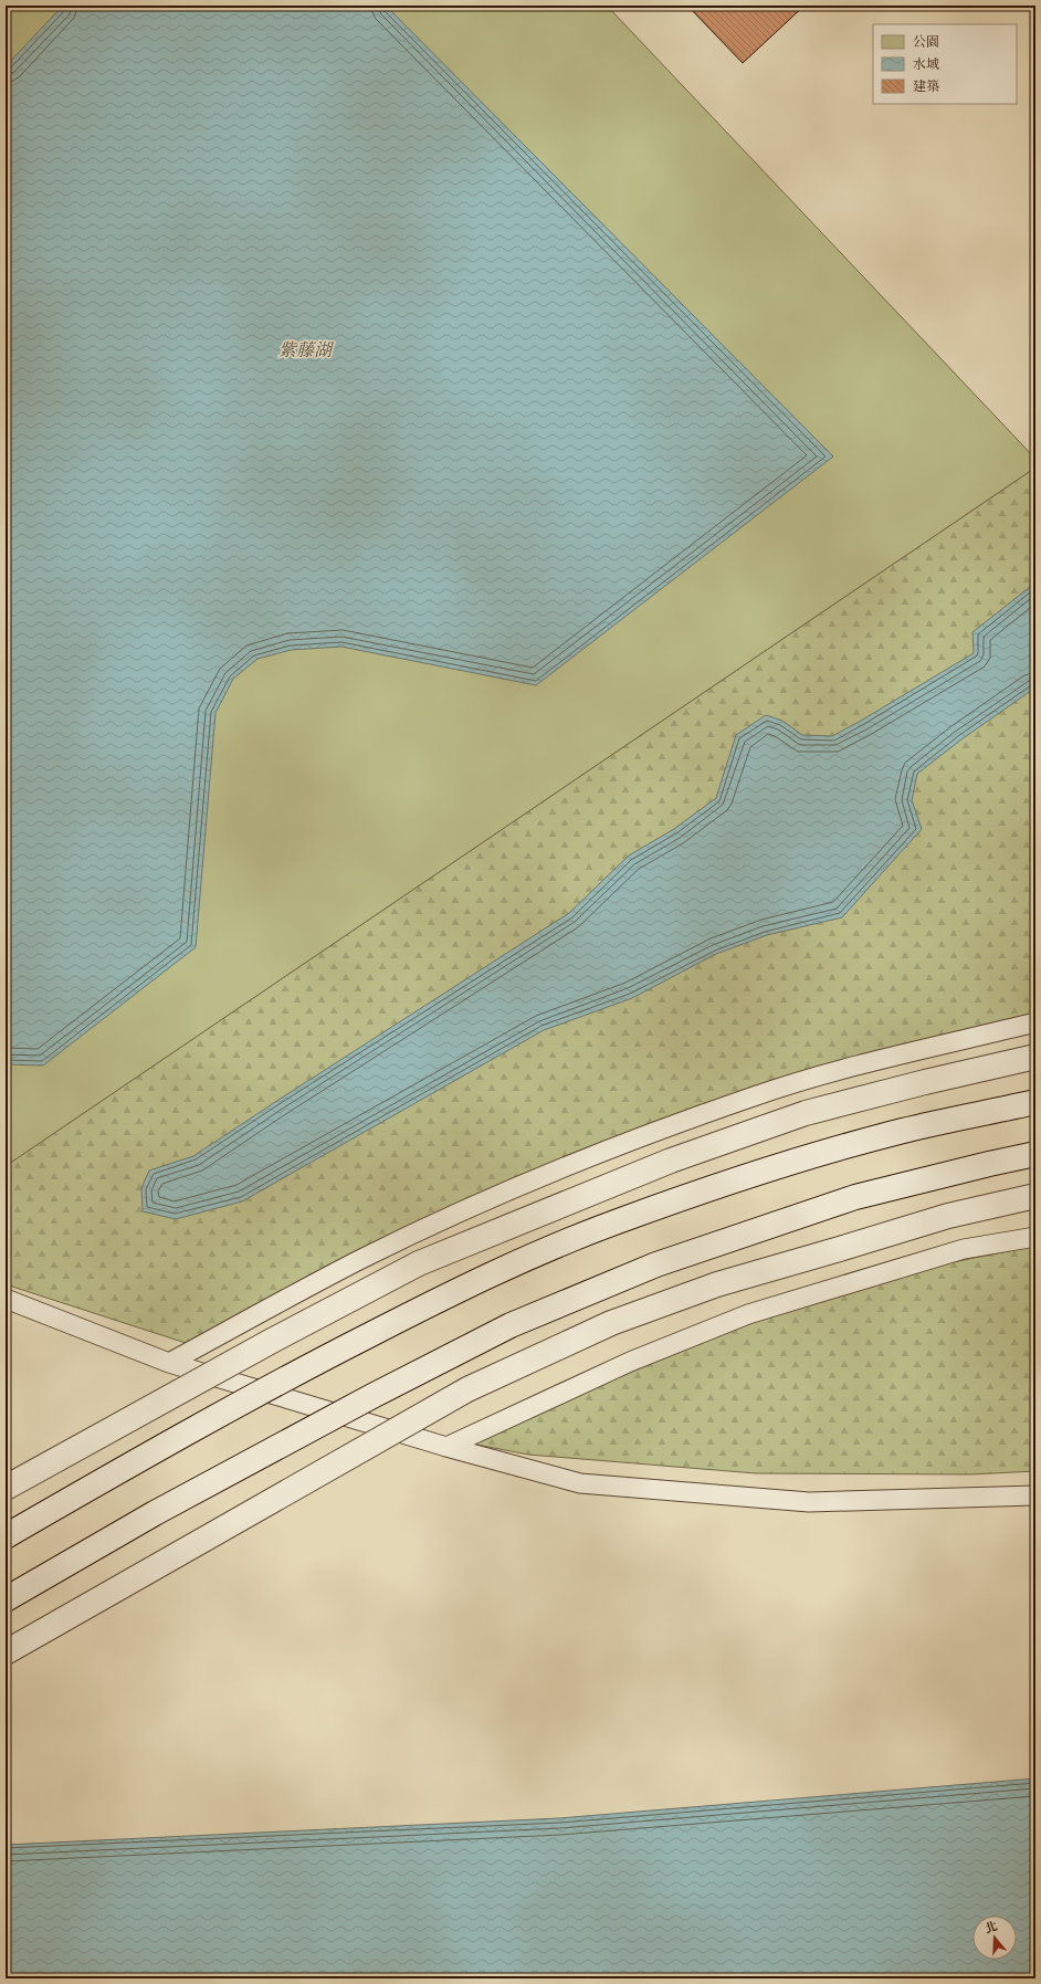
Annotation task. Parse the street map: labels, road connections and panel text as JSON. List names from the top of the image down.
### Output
{
  "water": ["紫藤湖"],
  "legend": ["公園", "水域", "建築"],
  "north": "top"
}
